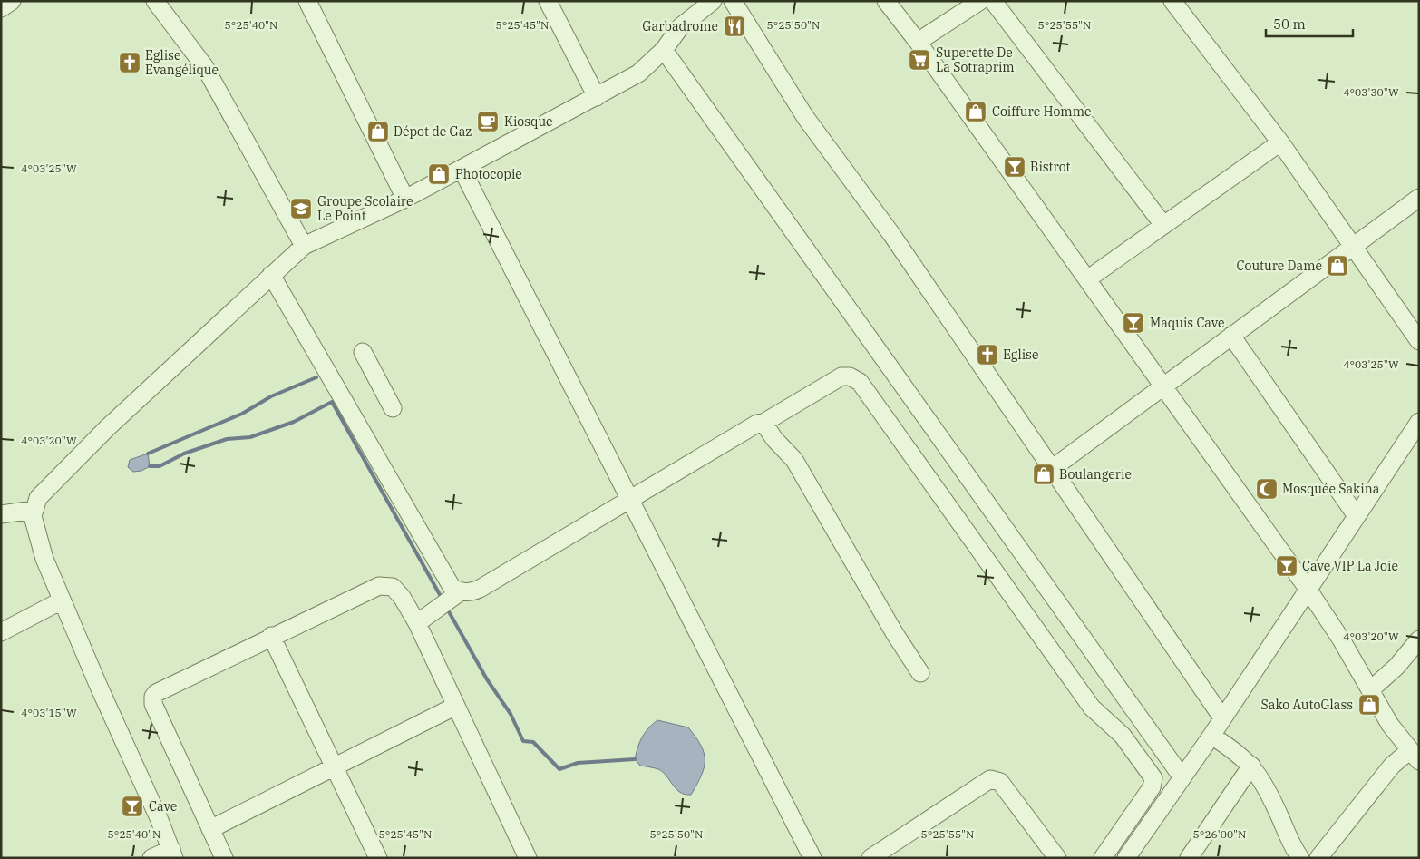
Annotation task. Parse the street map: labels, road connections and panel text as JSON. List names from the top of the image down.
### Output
{
  "places": {
    "restaurant": ["Garbadrome"],
    "supermarket": ["Superette De La Sotraprim"],
    "church": ["Eglise Evangélique", "Eglise"],
    "shop": [
      "Coiffure Homme",
      "Dépot de Gaz",
      "Photocopie",
      "Couture Dame",
      "Boulangerie",
      "Sako AutoGlass"
    ],
    "cafe": ["Kiosque"],
    "bar": [
      "Bistrot",
      "Maquis Cave",
      "Cave VIP La Joie",
      "Cave"
    ],
    "school or university": ["Groupe Scolaire Le Point"],
    "mosque": ["Mosquée Sakina"]
  },
  "scale_bar": "50 m",
  "coordinates": [
    "5°25'40\"N",
    "5°25'45\"N",
    "5°25'50\"N",
    "5°25'55\"N",
    "4°03'30\"W",
    "4°03'25\"W",
    "4°03'20\"W",
    "4°03'15\"W",
    "5°26'00\"N"
  ]
}
